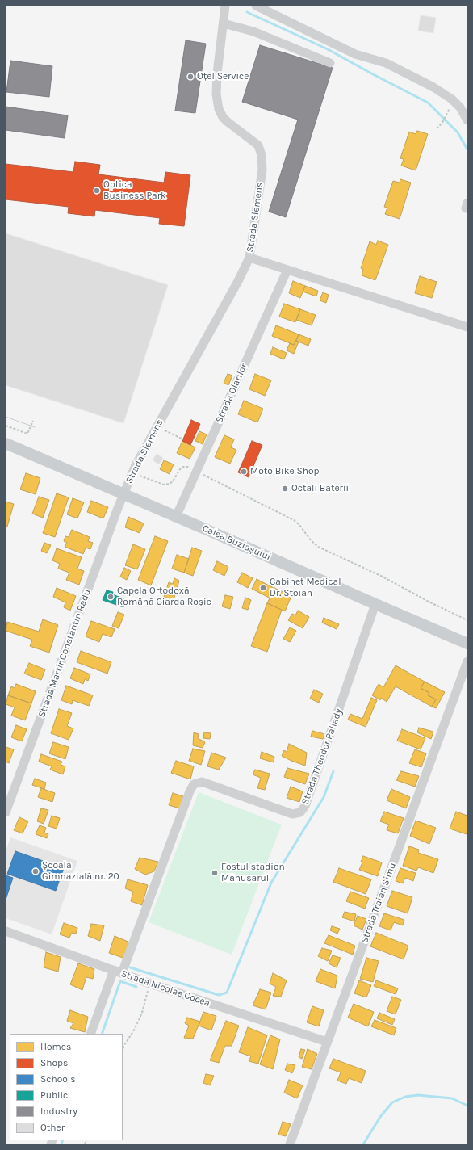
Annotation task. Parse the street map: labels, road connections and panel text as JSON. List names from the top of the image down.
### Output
{
  "streets": {
    "main road": ["Calea Buziașului"],
    "street": [
      "Strada Siemens",
      "Strada Olarilor",
      "Strada Martir Constantin Radu",
      "Strada Theodor Pallady",
      "Strada Traian Simu",
      "Strada Nicolae Cocea"
    ]
  },
  "crossings": [
    ["Strada Siemens", "Calea Buziașului"],
    ["Strada Siemens", "Strada Martir Constantin Radu"],
    ["Strada Olarilor", "Calea Buziașului"],
    ["Calea Buziașului", "Strada Martir Constantin Radu"],
    ["Calea Buziașului", "Strada Theodor Pallady"],
    ["Strada Theodor Pallady", "Strada Nicolae Cocea"],
    ["Strada Traian Simu", "Strada Nicolae Cocea"]
  ],
  "places": [
    "Oțel Service",
    "Optica Business Park",
    "Moto Bike Shop",
    "Octali Baterii",
    "Cabinet Medical Dr. Stoian",
    "Capela Ortodoxă Română Ciarda Roșie",
    "Școala Gimnazială nr. 20",
    "Fostul stadion Mănușarul"
  ],
  "legend": [
    "Homes",
    "Shops",
    "Schools",
    "Public",
    "Industry",
    "Other"
  ]
}
